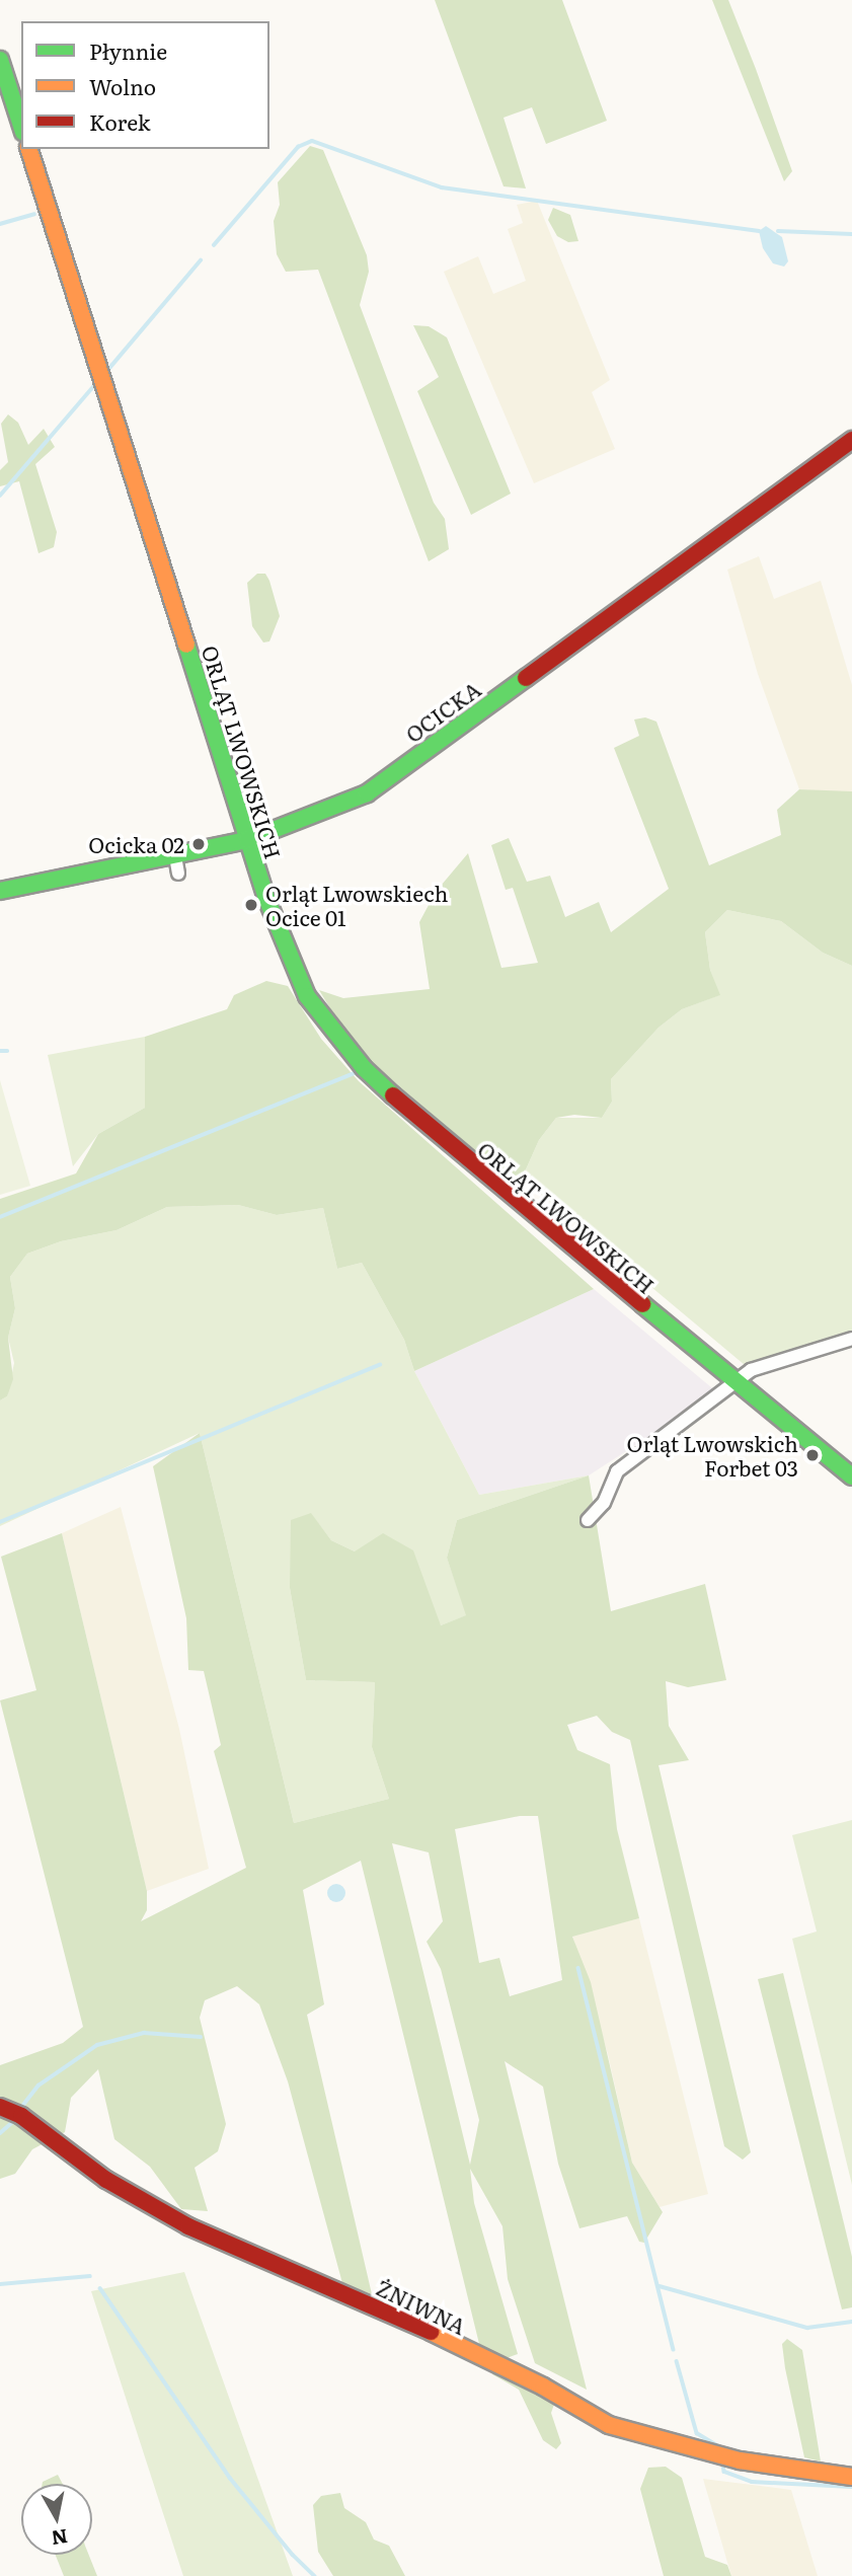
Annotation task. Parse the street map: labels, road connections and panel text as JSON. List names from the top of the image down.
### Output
{
  "streets": {
    "street": ["OCICKA", "ORLĄT LWOWSKICH", "ŻNIWNA"]
  },
  "crossings": [
    ["OCICKA", "ORLĄT LWOWSKICH"]
  ],
  "places": ["Ocicka 02", "Orląt Lwowskiech Ocice 01", "Orląt Lwowskich Forbet 03"],
  "legend": ["Płynnie", "Wolno", "Korek"],
  "north": "bottom"
}
